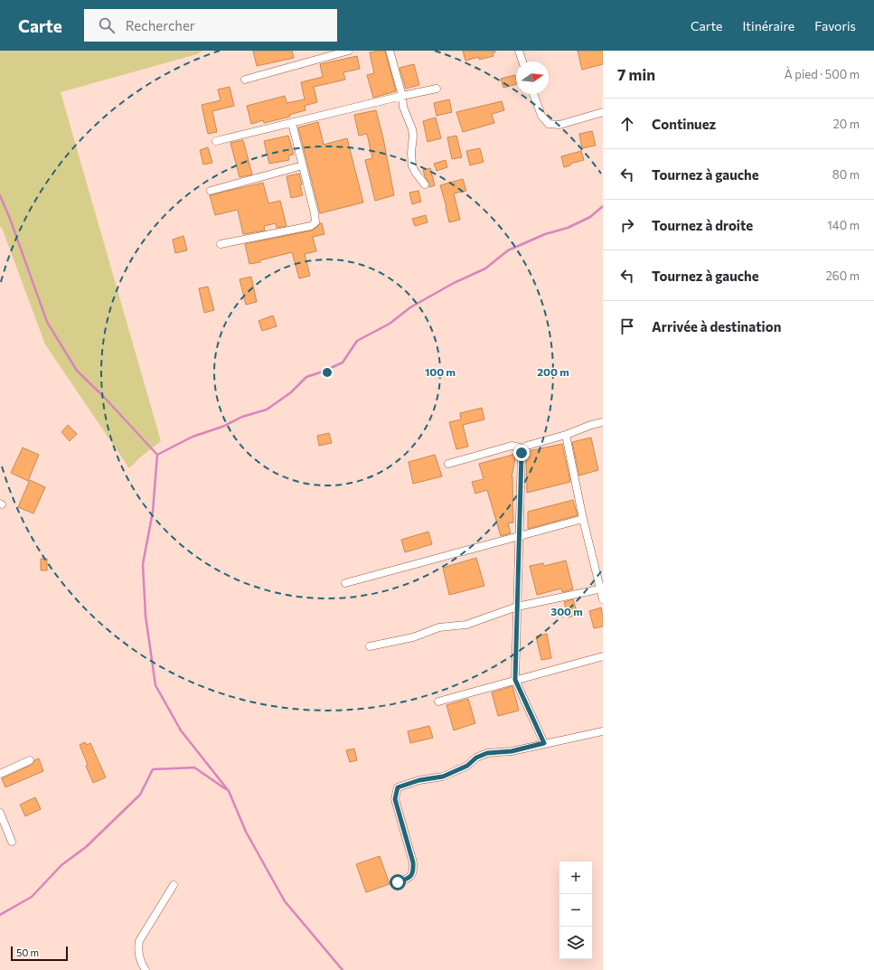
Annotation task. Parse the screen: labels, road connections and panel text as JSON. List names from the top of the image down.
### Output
{
  "scale_bar": "50 m",
  "north": "right",
  "page": {
    "header": "Carte",
    "search": "Rechercher",
    "nav": ["Carte", "Itinéraire", "Favoris"],
    "heading": ["7 min", "À pied · 500 m"],
    "list": [
      ["Continuez", "20 m"],
      ["Tournez à gauche", "80 m"],
      ["Tournez à droite", "140 m"],
      ["Tournez à gauche", "260 m"],
      "Arrivée à destination"
    ],
    "map_buttons": ["+", "−"],
    "scale": "50 m"
  },
  "rings": ["100 m", "200 m", "300 m"]
}
